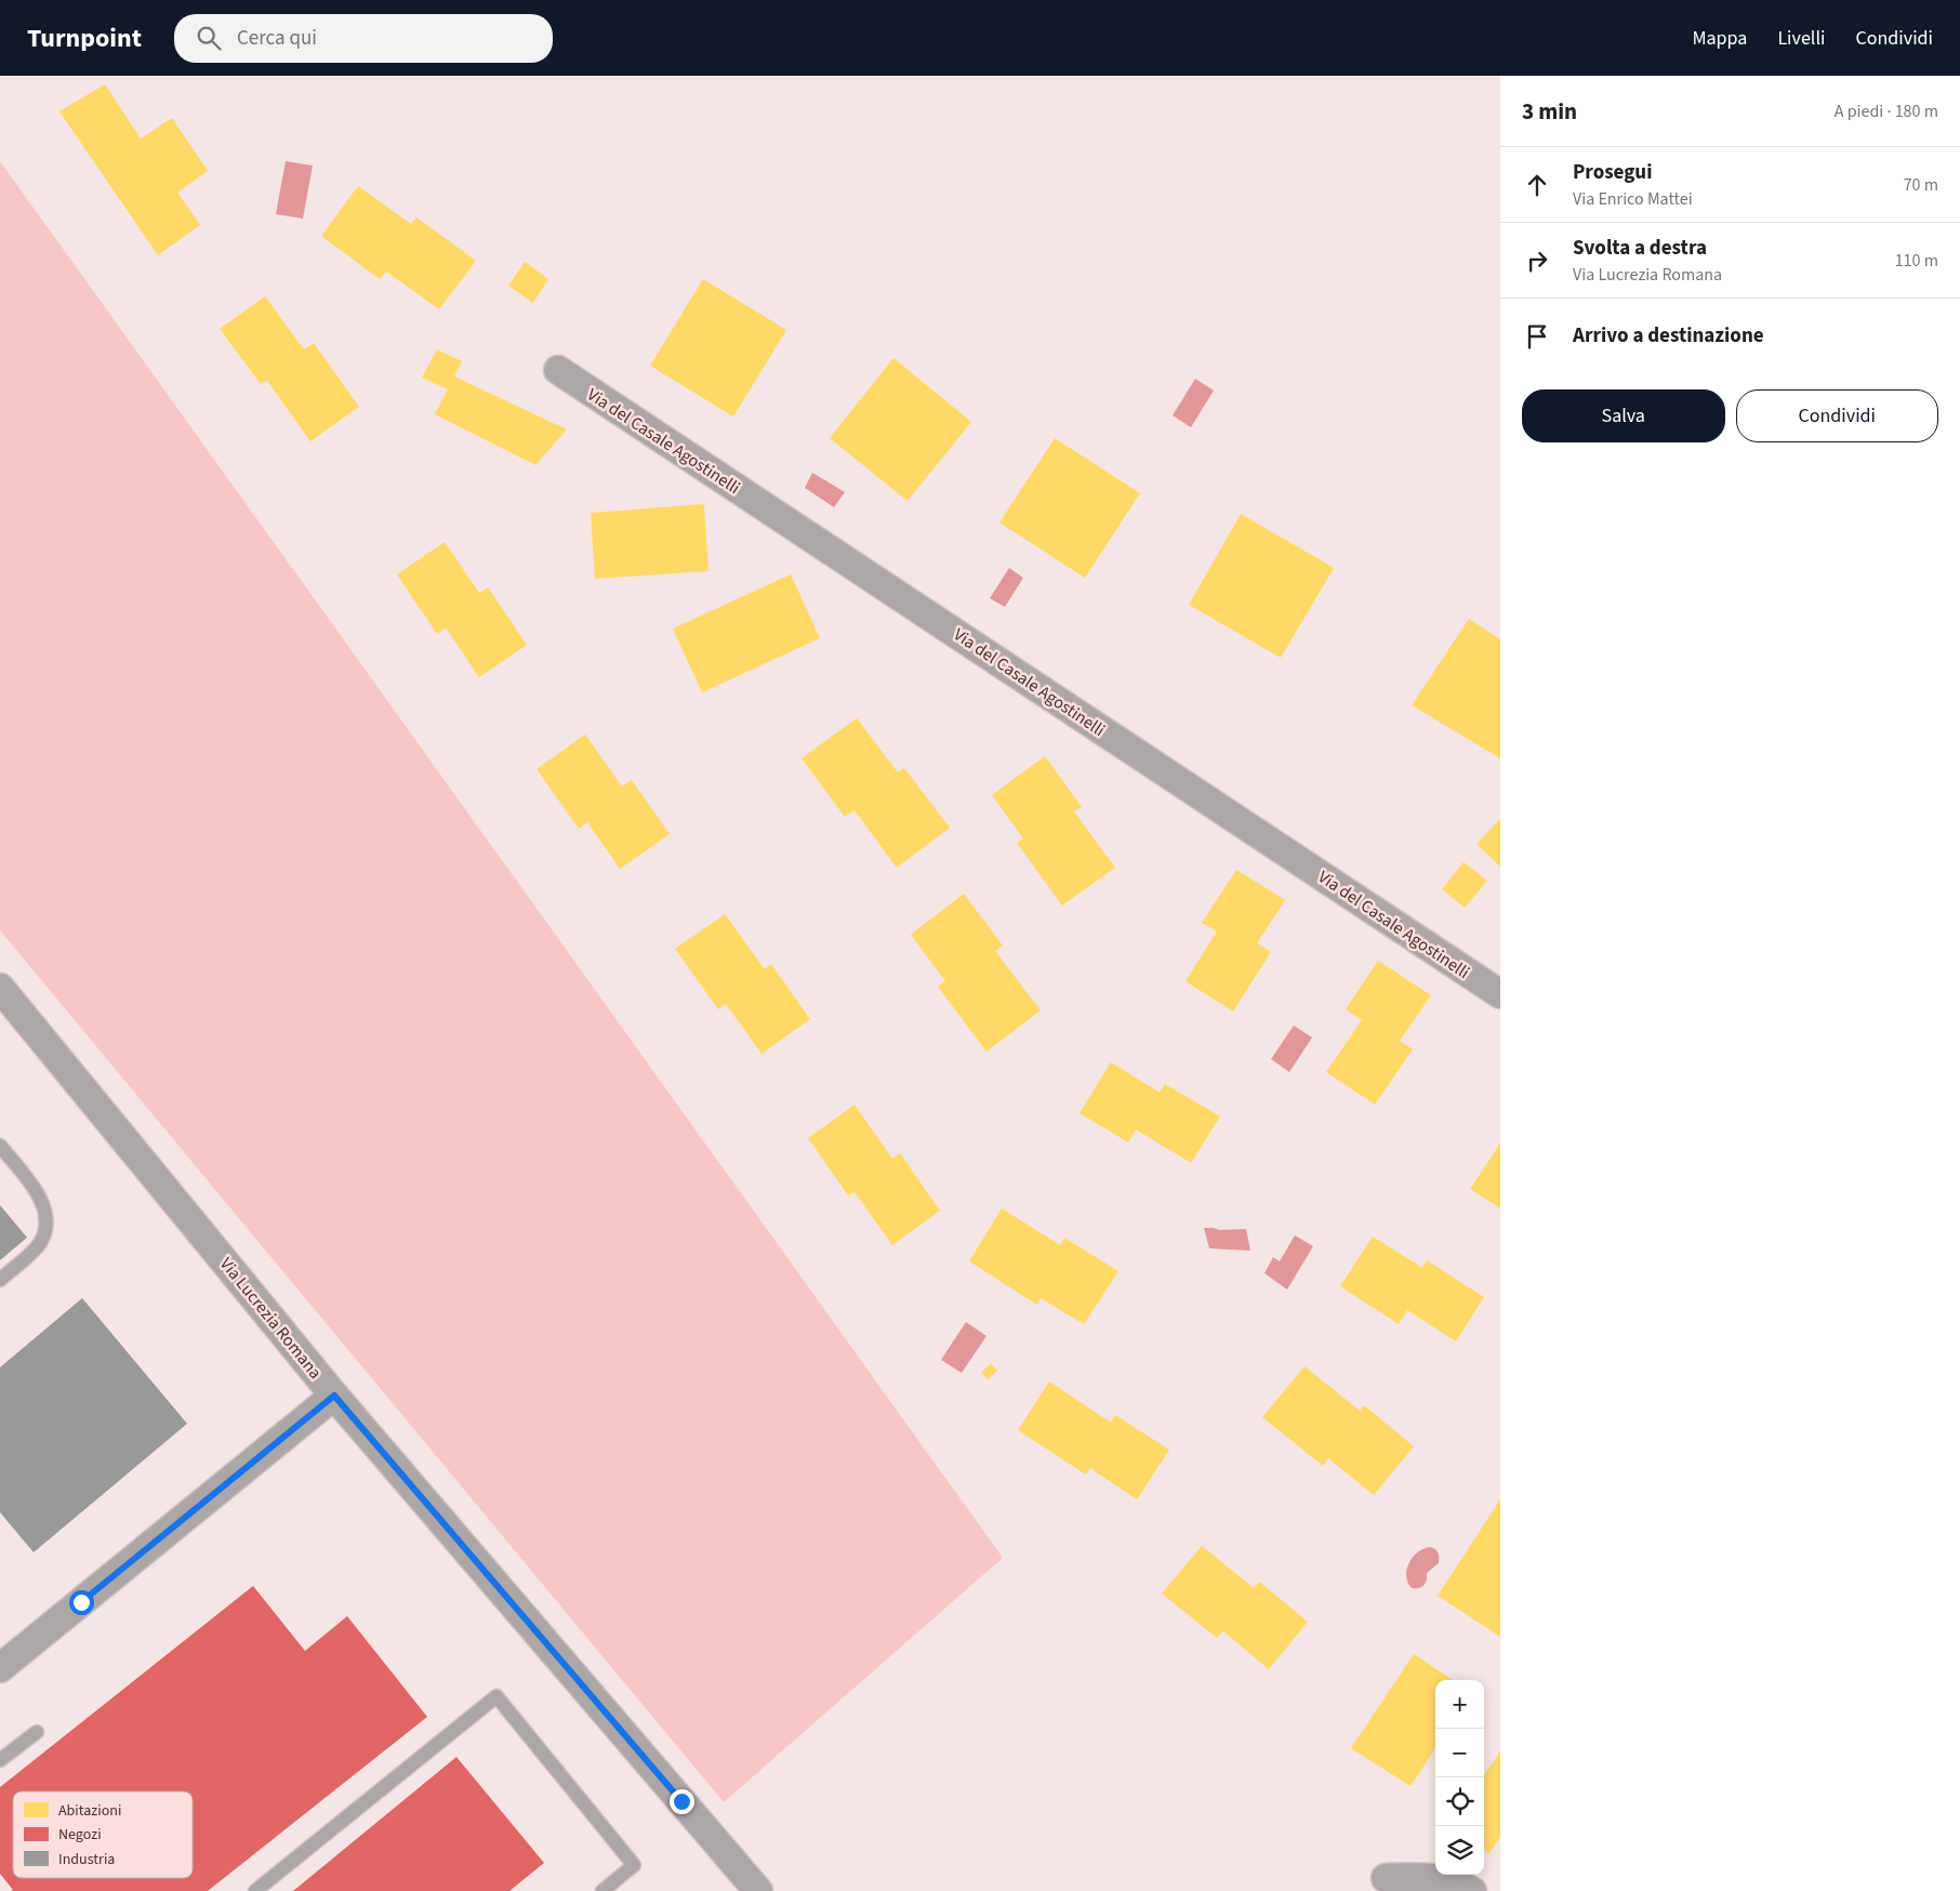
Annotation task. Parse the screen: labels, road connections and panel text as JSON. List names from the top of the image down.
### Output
{
  "streets": {
    "street": ["Via del Casale Agostinelli", "Via Lucrezia Romana"]
  },
  "legend": ["Abitazioni", "Negozi", "Industria"],
  "page": {
    "header": "Turnpoint",
    "search": "Cerca qui",
    "nav": ["Mappa", "Livelli", "Condividi"],
    "heading": ["3 min", "A piedi · 180 m"],
    "list": [
      ["Prosegui", "Via Enrico Mattei", "70 m"],
      ["Svolta a destra", "Via Lucrezia Romana", "110 m"],
      "Arrivo a destinazione"
    ],
    "buttons": ["Salva", "Condividi"],
    "map_buttons": ["+", "−"]
  }
}
